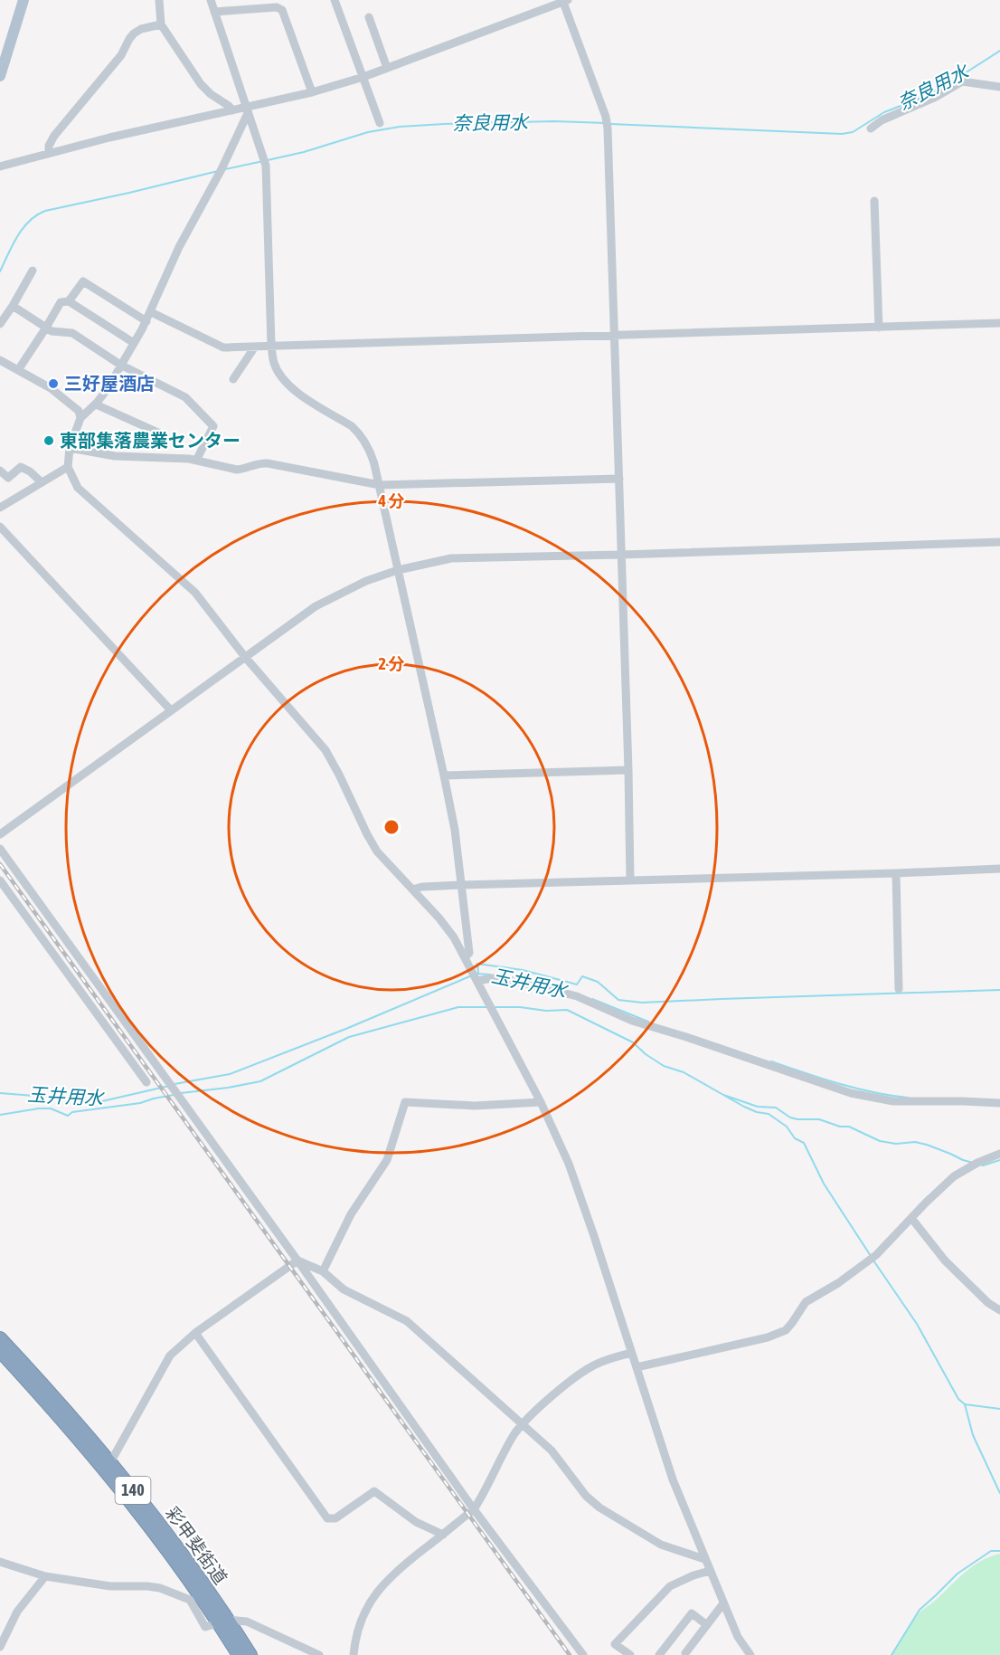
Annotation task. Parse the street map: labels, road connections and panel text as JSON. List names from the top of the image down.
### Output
{
  "streets": {
    "highway": ["140", "彩甲斐街道"]
  },
  "water": ["奈良用水", "玉井用水"],
  "places": ["三好屋酒店", "東部集落農業センター"],
  "rings": ["4 分", "2 分"]
}
